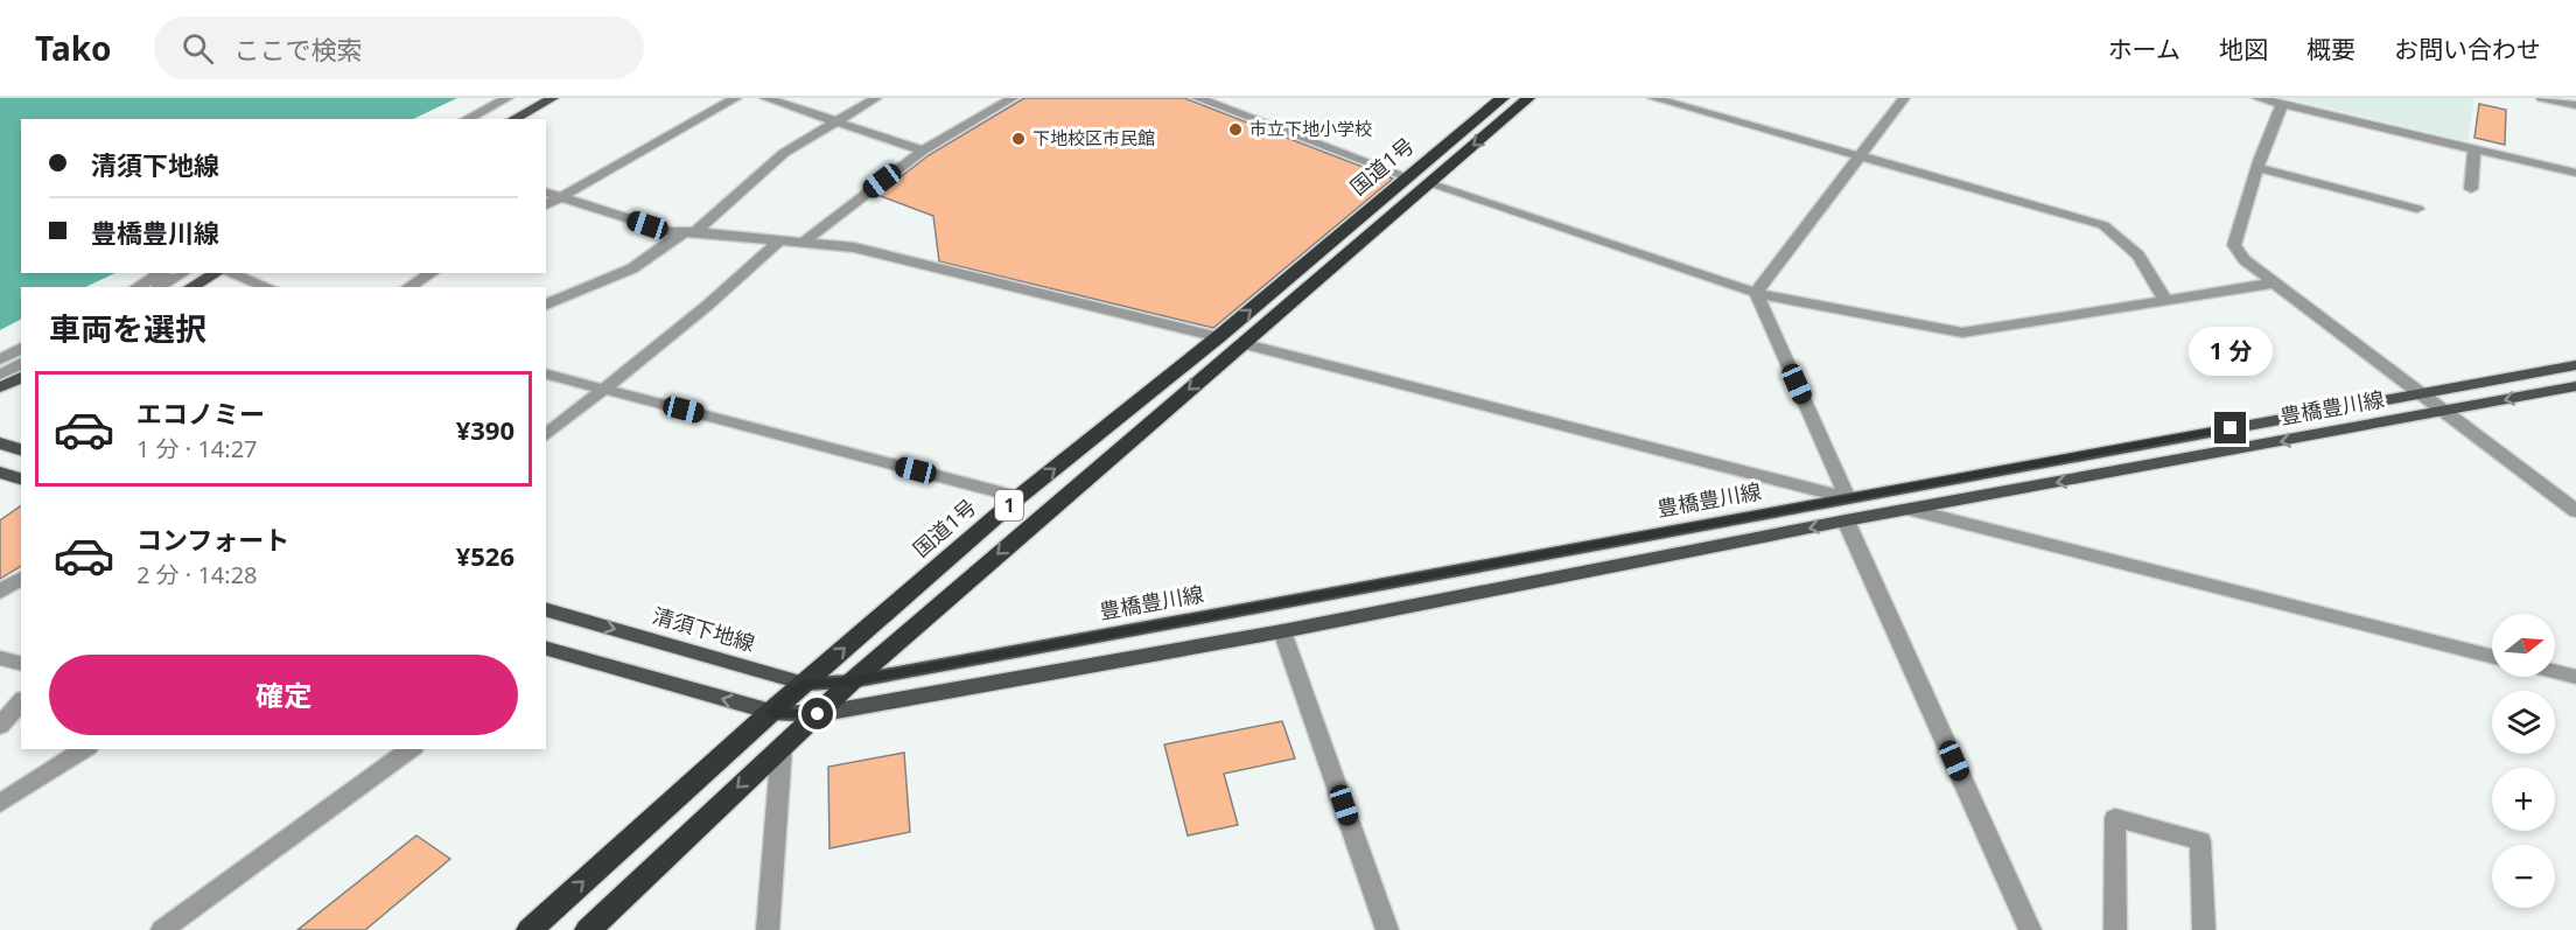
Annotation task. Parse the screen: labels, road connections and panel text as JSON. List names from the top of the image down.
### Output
{
  "streets": {
    "highway": ["国道1号", "1"],
    "main road": ["豊橋豊川線", "清須下地線"]
  },
  "crossings": [
    ["国道1号", "豊橋豊川線"],
    ["国道1号", "清須下地線"],
    ["豊橋豊川線", "清須下地線"]
  ],
  "places": ["市立下地小学校", "下地校区市民館"],
  "north": "right",
  "page": {
    "header": "Tako",
    "search": "ここで検索",
    "nav": [
      "ホーム",
      "地図",
      "概要",
      "お問い合わせ"
    ],
    "banner": ["清須下地線", "豊橋豊川線"],
    "heading": "車両を選択",
    "bubble": "1 分",
    "list": [
      {
        "name": "エコノミー",
        "note": "1 分 · 14:27",
        "value": "¥390"
      },
      {
        "name": "コンフォート",
        "note": "2 分 · 14:28",
        "value": "¥526"
      }
    ],
    "map_buttons": ["+", "−"],
    "buttons": "確定"
  }
}
